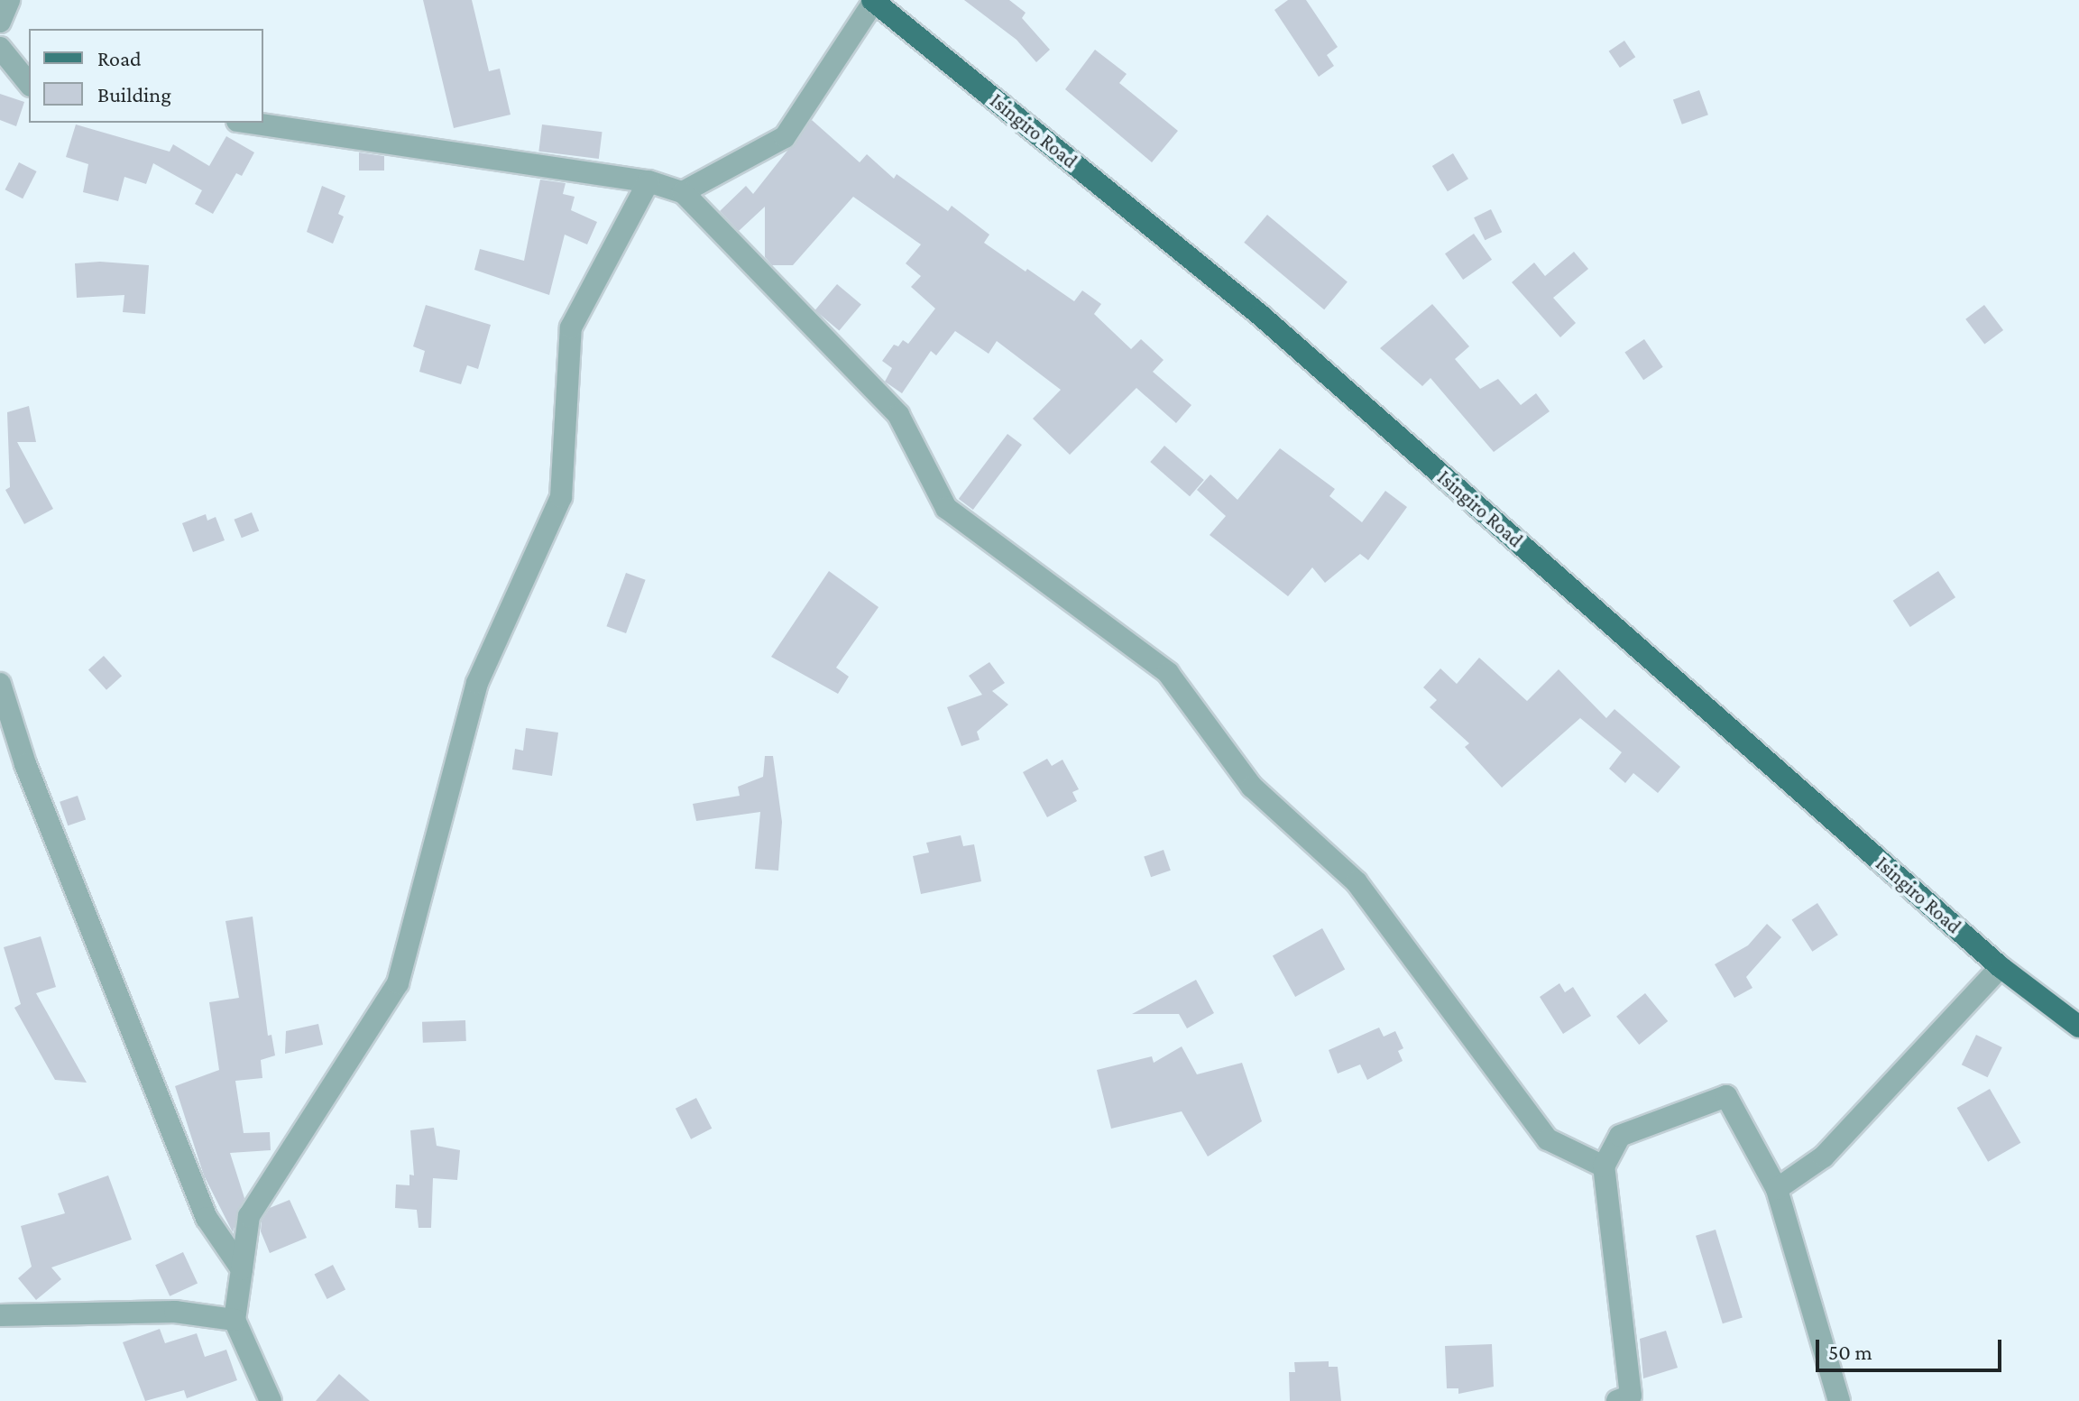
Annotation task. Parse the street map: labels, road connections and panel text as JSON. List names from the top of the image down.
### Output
{
  "streets": {
    "main road": ["Isingiro Road"]
  },
  "legend": ["Road", "Building"],
  "scale_bar": "50 m"
}
